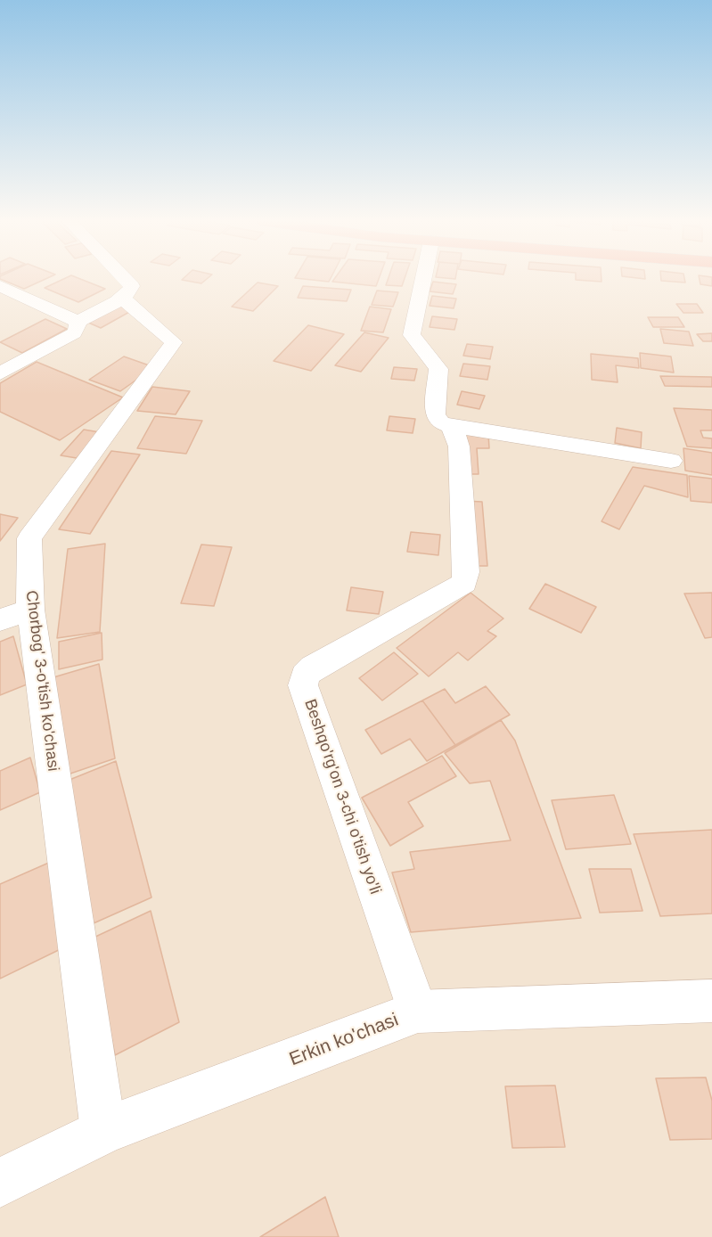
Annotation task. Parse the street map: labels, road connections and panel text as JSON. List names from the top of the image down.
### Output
{
  "streets": {
    "main road": ["Erkin ko'chasi"],
    "street": ["Chorbog' 3-o'tish ko'chasi", "Beshqo'rg'on 3-chi o'tish yo'li"]
  },
  "crossings": [
    ["Chorbog' 3-o'tish ko'chasi", "Erkin ko'chasi"],
    ["Beshqo'rg'on 3-chi o'tish yo'li", "Erkin ko'chasi"]
  ]
}
